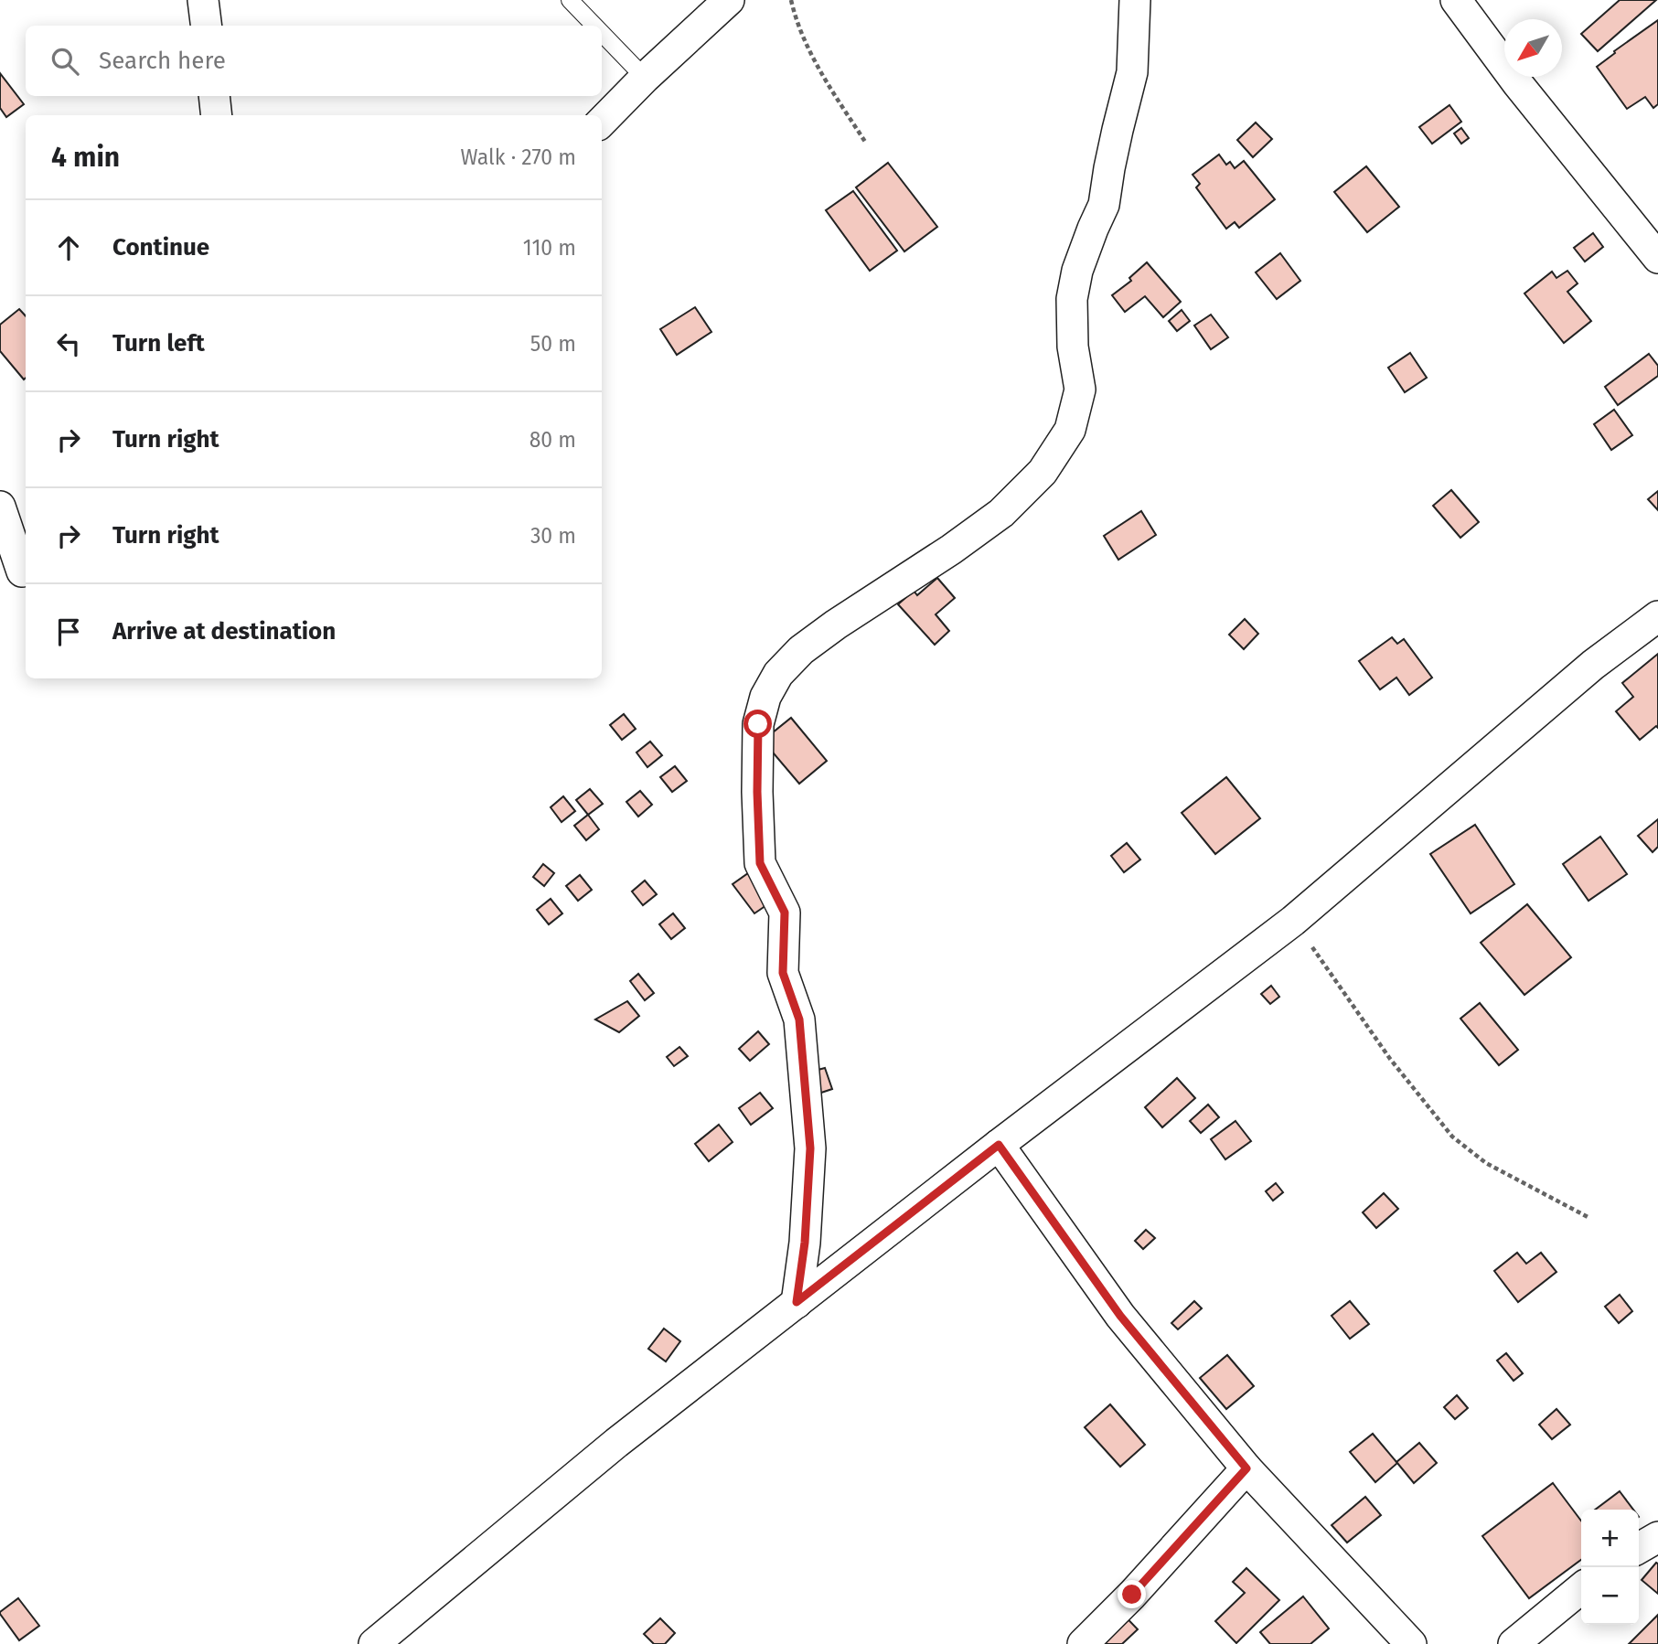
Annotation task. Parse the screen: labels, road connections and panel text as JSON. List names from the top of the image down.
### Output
{
  "north": "bottom left",
  "page": {
    "search": "Search here",
    "heading": ["4 min", "Walk · 270 m"],
    "list": [
      ["Continue", "110 m"],
      ["Turn left", "50 m"],
      ["Turn right", "80 m"],
      ["Turn right", "30 m"],
      "Arrive at destination"
    ],
    "map_buttons": ["+", "−"]
  }
}
